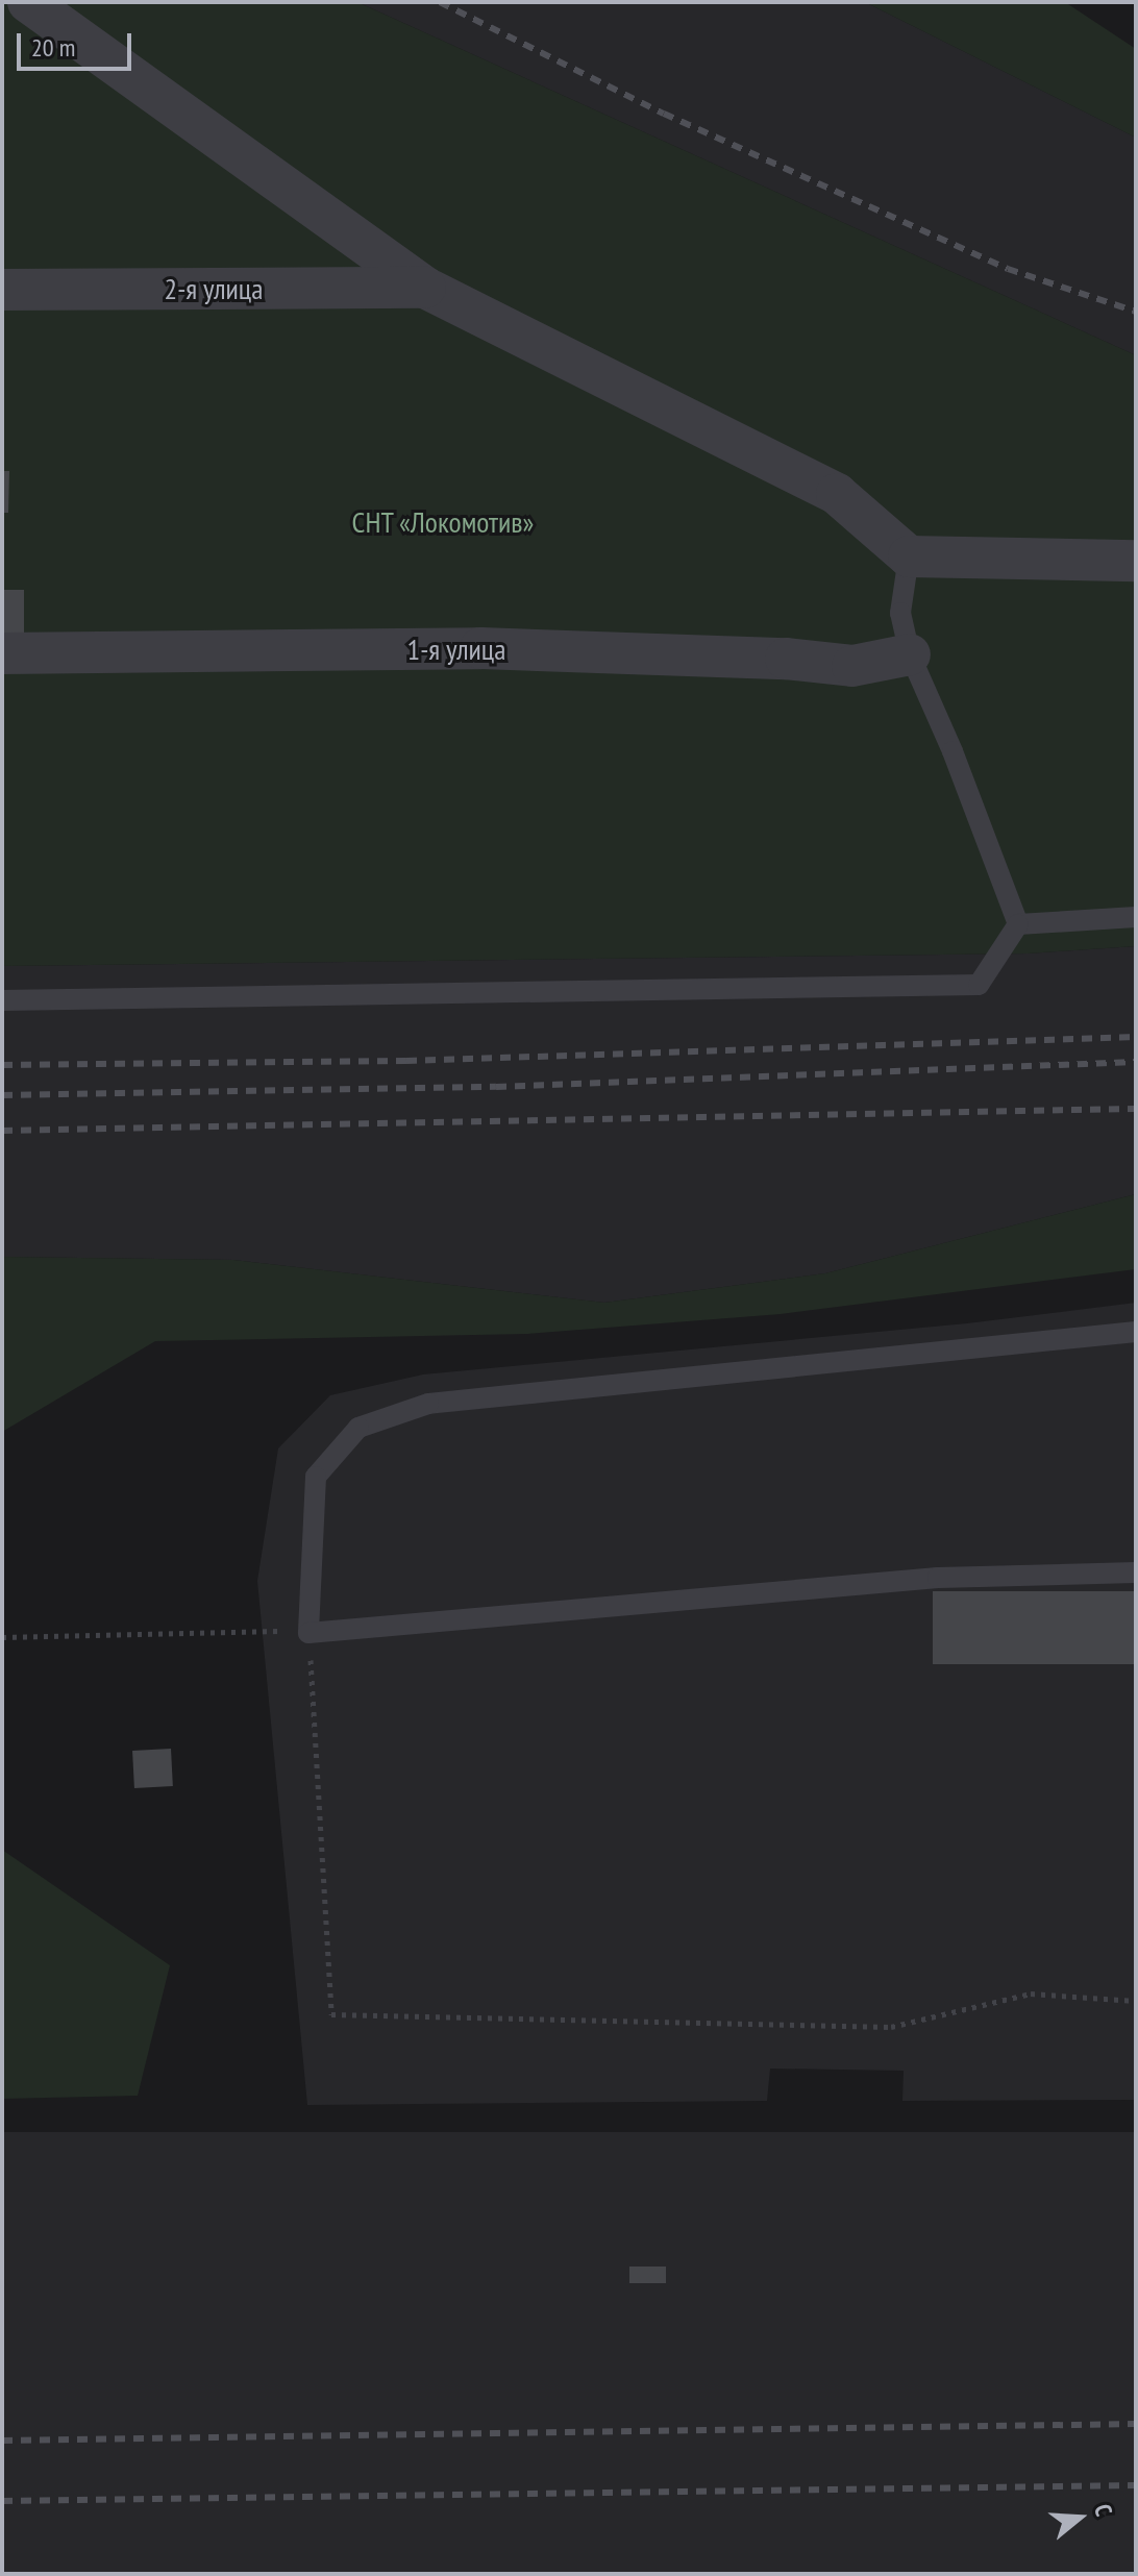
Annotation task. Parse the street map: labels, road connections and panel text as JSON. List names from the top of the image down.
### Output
{
  "streets": {
    "street": ["2-я улица", "1-я улица"]
  },
  "parks": ["СНТ «Локомотив»"],
  "scale_bar": "20 m",
  "north": "right"
}
